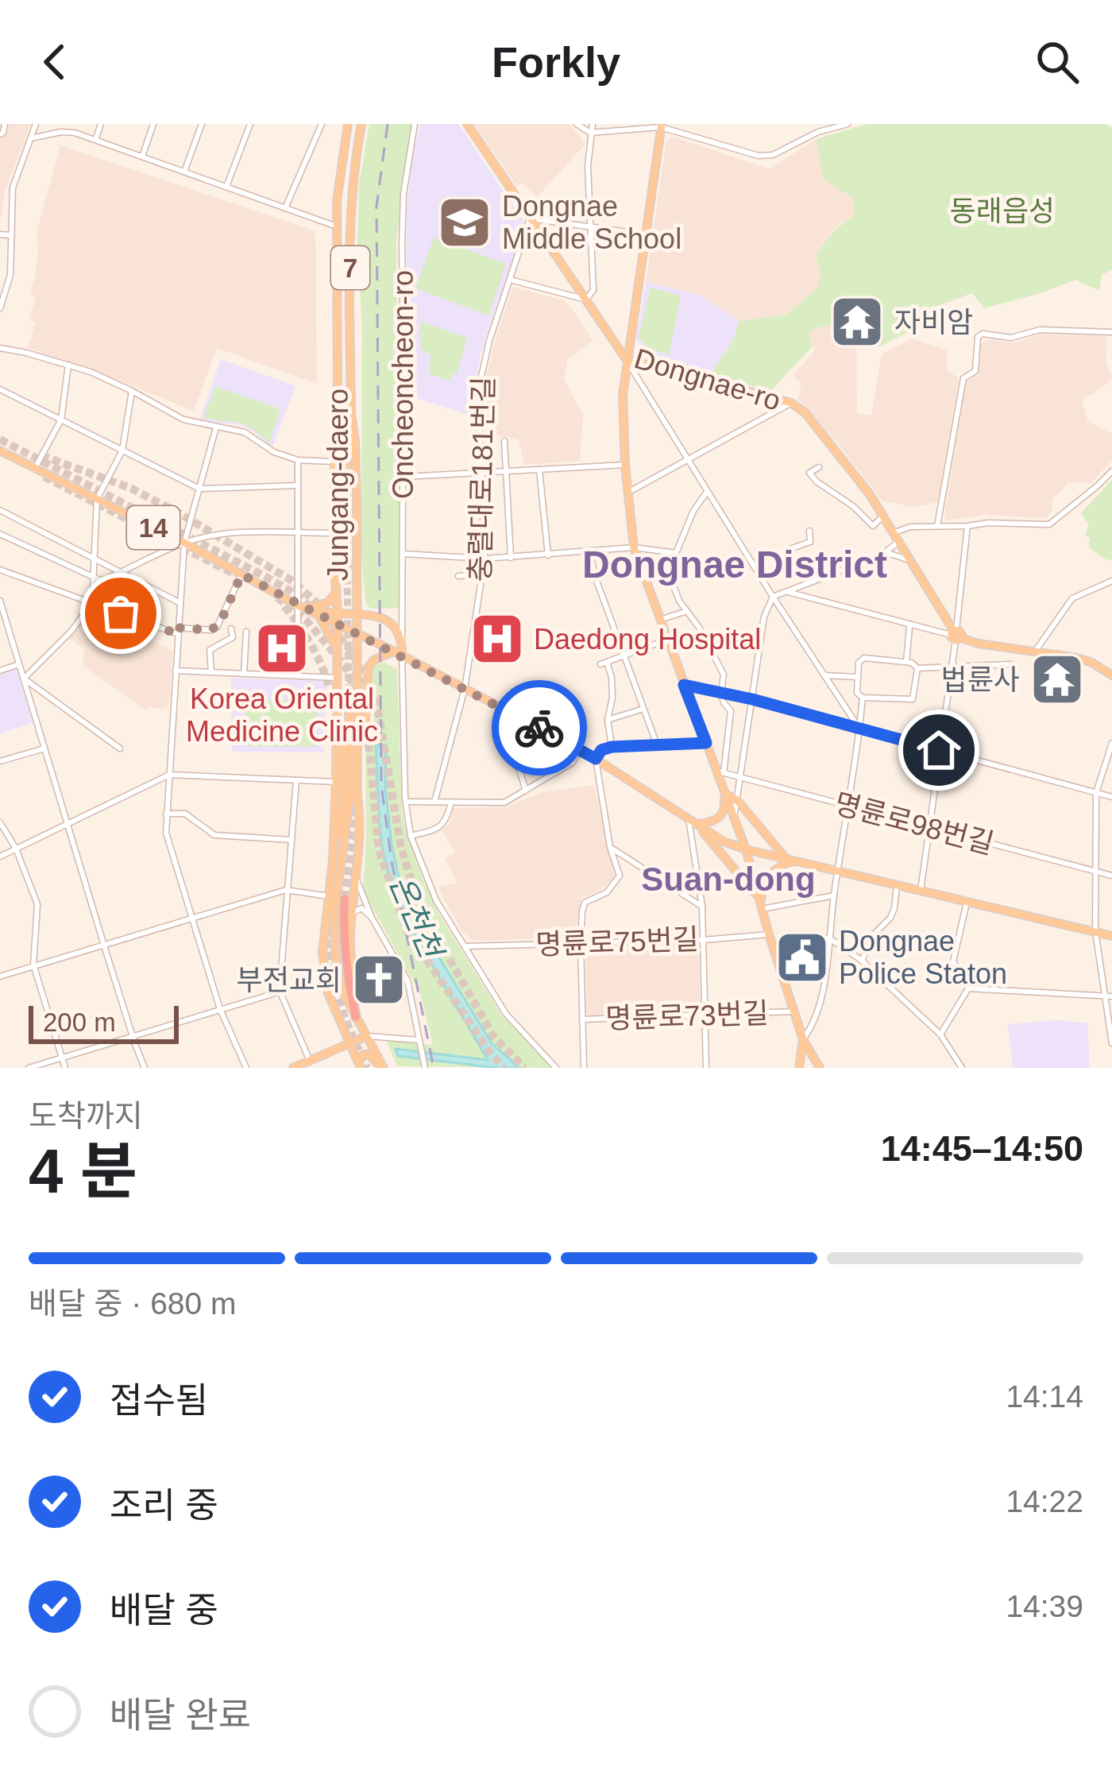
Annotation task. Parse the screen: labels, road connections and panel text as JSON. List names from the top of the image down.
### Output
{
  "streets": {
    "main road": [
      "7",
      "Dongnae-ro",
      "Jungang-daero",
      "14"
    ],
    "street": [
      "Oncheoncheon-ro",
      "충렬대로181번길",
      "명륜로98번길",
      "명륜로75번길",
      "명륜로73번길"
    ]
  },
  "crossings": [
    ["7", "Jungang-daero"],
    ["Dongnae-ro", "충렬대로181번길"],
    ["Oncheoncheon-ro", "명륜로75번길"],
    ["Jungang-daero", "14"]
  ],
  "districts": ["Dongnae District", "Suan-dong"],
  "water": ["온천천"],
  "parks": ["동래읍성"],
  "places": {
    "school or university": ["Dongnae Middle School"],
    "temple": ["자비암", "법륜사"],
    "hospital": ["Daedong Hospital", "Korea Oriental Medicine Clinic"],
    "public building": ["Dongnae Police Staton"],
    "church": ["부전교회"]
  },
  "scale_bar": "200 m",
  "page": {
    "header": "Forkly",
    "scale": "200 m",
    "heading": ["4 분", "도착까지", "14:45–14:50"],
    "bar": "배달 중 · 680 m",
    "list": [
      ["접수됨", "14:14"],
      ["조리 중", "14:22"],
      ["배달 중", "14:39"],
      "배달 완료"
    ]
  }
}
